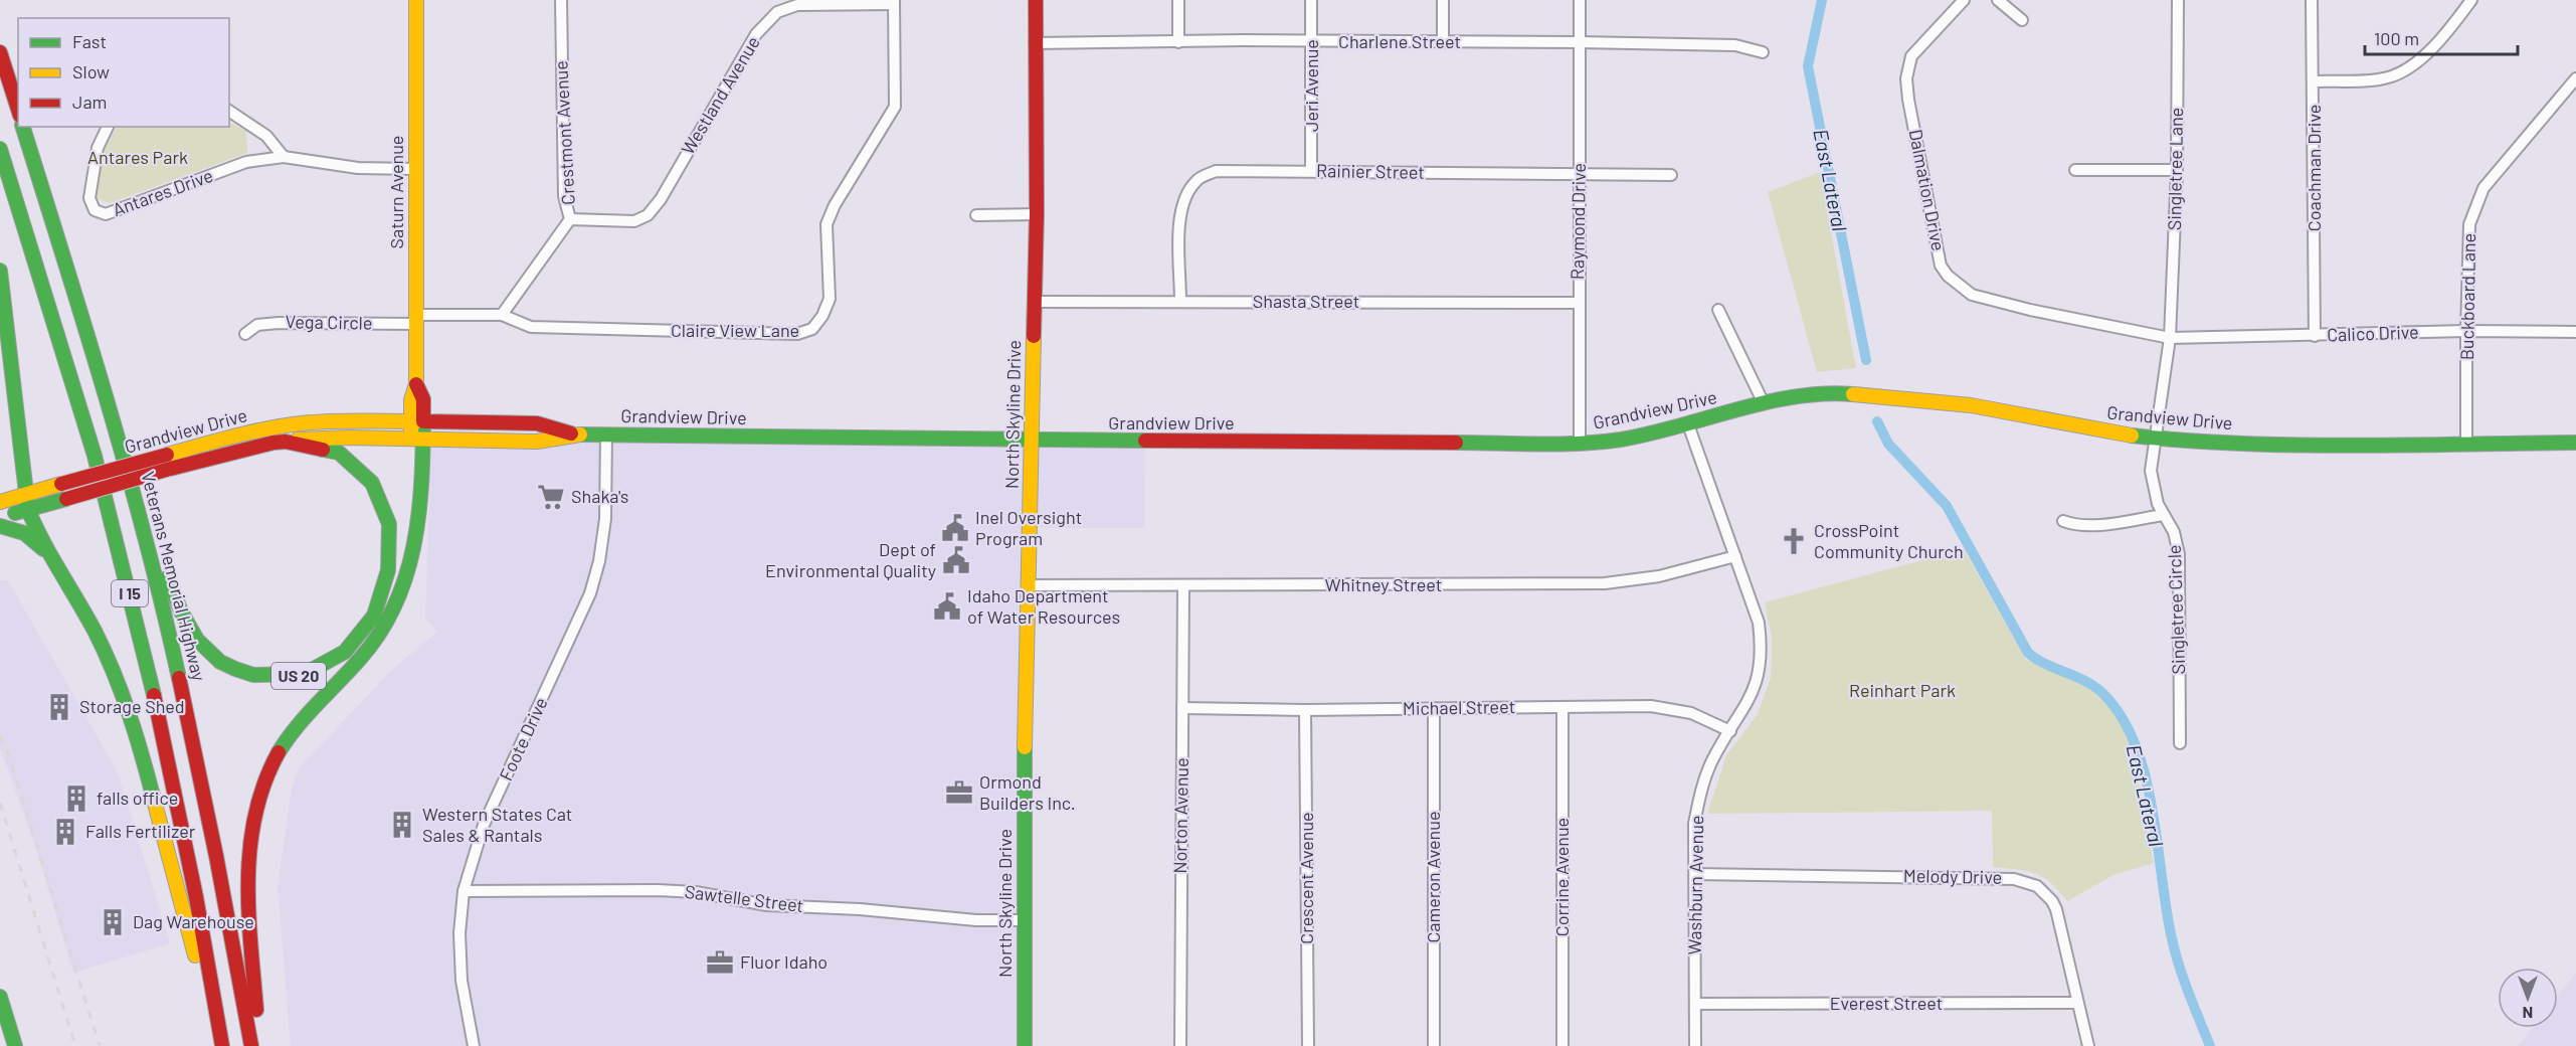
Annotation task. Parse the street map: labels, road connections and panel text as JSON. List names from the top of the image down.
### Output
{
  "streets": {
    "main road": [
      "Saturn Avenue",
      "Grandview Drive",
      "North Skyline Drive",
      "Veterans Memorial Highway",
      "I 15",
      "US 20"
    ],
    "street": [
      "Charlene Street",
      "Jeri Avenue",
      "Westland Avenue",
      "Crestmont Avenue",
      "Coachman Drive",
      "Singletree Lane",
      "Rainier Street",
      "Dalmation Drive",
      "Antares Drive",
      "Raymond Drive",
      "Buckboard Lane",
      "Shasta Street",
      "Vega Circle",
      "Claire View Lane",
      "Calico Drive",
      "Whitney Street",
      "Singletree Circle",
      "Michael Street",
      "Foote Drive",
      "Norton Avenue",
      "Cameron Avenue",
      "Corrine Avenue",
      "Melody Drive",
      "Crescent Avenue",
      "Washburn Avenue",
      "Sawtelle Street",
      "Everest Street"
    ]
  },
  "crossings": [
    ["Charlene Street", "Jeri Avenue"],
    ["Charlene Street", "Raymond Drive"],
    ["Charlene Street", "North Skyline Drive"],
    ["Jeri Avenue", "Rainier Street"],
    ["Westland Avenue", "Crestmont Avenue"],
    ["Westland Avenue", "Claire View Lane"],
    ["Crestmont Avenue", "Claire View Lane"],
    ["Coachman Drive", "Calico Drive"],
    ["Singletree Lane", "Dalmation Drive"],
    ["Singletree Lane", "Calico Drive"],
    ["Singletree Lane", "Singletree Circle"],
    ["Rainier Street", "Raymond Drive"],
    ["Rainier Street", "Shasta Street"],
    ["Dalmation Drive", "Calico Drive"],
    ["Dalmation Drive", "Singletree Circle"],
    ["Saturn Avenue", "Antares Drive"],
    ["Saturn Avenue", "Vega Circle"],
    ["Saturn Avenue", "Claire View Lane"],
    ["Saturn Avenue", "Grandview Drive"],
    ["Raymond Drive", "Shasta Street"],
    ["Raymond Drive", "Grandview Drive"],
    ["Buckboard Lane", "Calico Drive"],
    ["Buckboard Lane", "Grandview Drive"],
    ["Shasta Street", "North Skyline Drive"],
    ["Vega Circle", "Claire View Lane"],
    ["Calico Drive", "Singletree Circle"],
    ["Grandview Drive", "North Skyline Drive"],
    ["Grandview Drive", "Singletree Circle"],
    ["Grandview Drive", "US 20"],
    ["Grandview Drive", "Foote Drive"],
    ["Grandview Drive", "Washburn Avenue"],
    ["North Skyline Drive", "Whitney Street"],
    ["North Skyline Drive", "Sawtelle Street"],
    ["Veterans Memorial Highway", "US 20"],
    ["Whitney Street", "Norton Avenue"],
    ["Whitney Street", "Washburn Avenue"],
    ["Michael Street", "Norton Avenue"],
    ["Michael Street", "Cameron Avenue"],
    ["Michael Street", "Corrine Avenue"],
    ["Michael Street", "Crescent Avenue"],
    ["Michael Street", "Washburn Avenue"],
    ["Foote Drive", "Sawtelle Street"],
    ["Melody Drive", "Washburn Avenue"],
    ["Melody Drive", "Everest Street"],
    ["Washburn Avenue", "Everest Street"]
  ],
  "water": ["East Lateral"],
  "parks": ["Antares Park", "Reinhart Park"],
  "places": {
    "supermarket": ["Shaka's"],
    "public building": ["Inel Oversight Program", "Dept of Environmental Quality", "Idaho Department of Water Resources"],
    "church": ["CrossPoint Community Church"],
    "building": [
      "Storage Shed",
      "falls office",
      "Western States Cat Sales & Rantals",
      "Falls Fertilizer",
      "Dag Warehouse"
    ],
    "office": ["Ormond Builders Inc.", "Fluor Idaho"]
  },
  "legend": ["Fast", "Slow", "Jam"],
  "scale_bar": "100 m",
  "north": "bottom"
}
